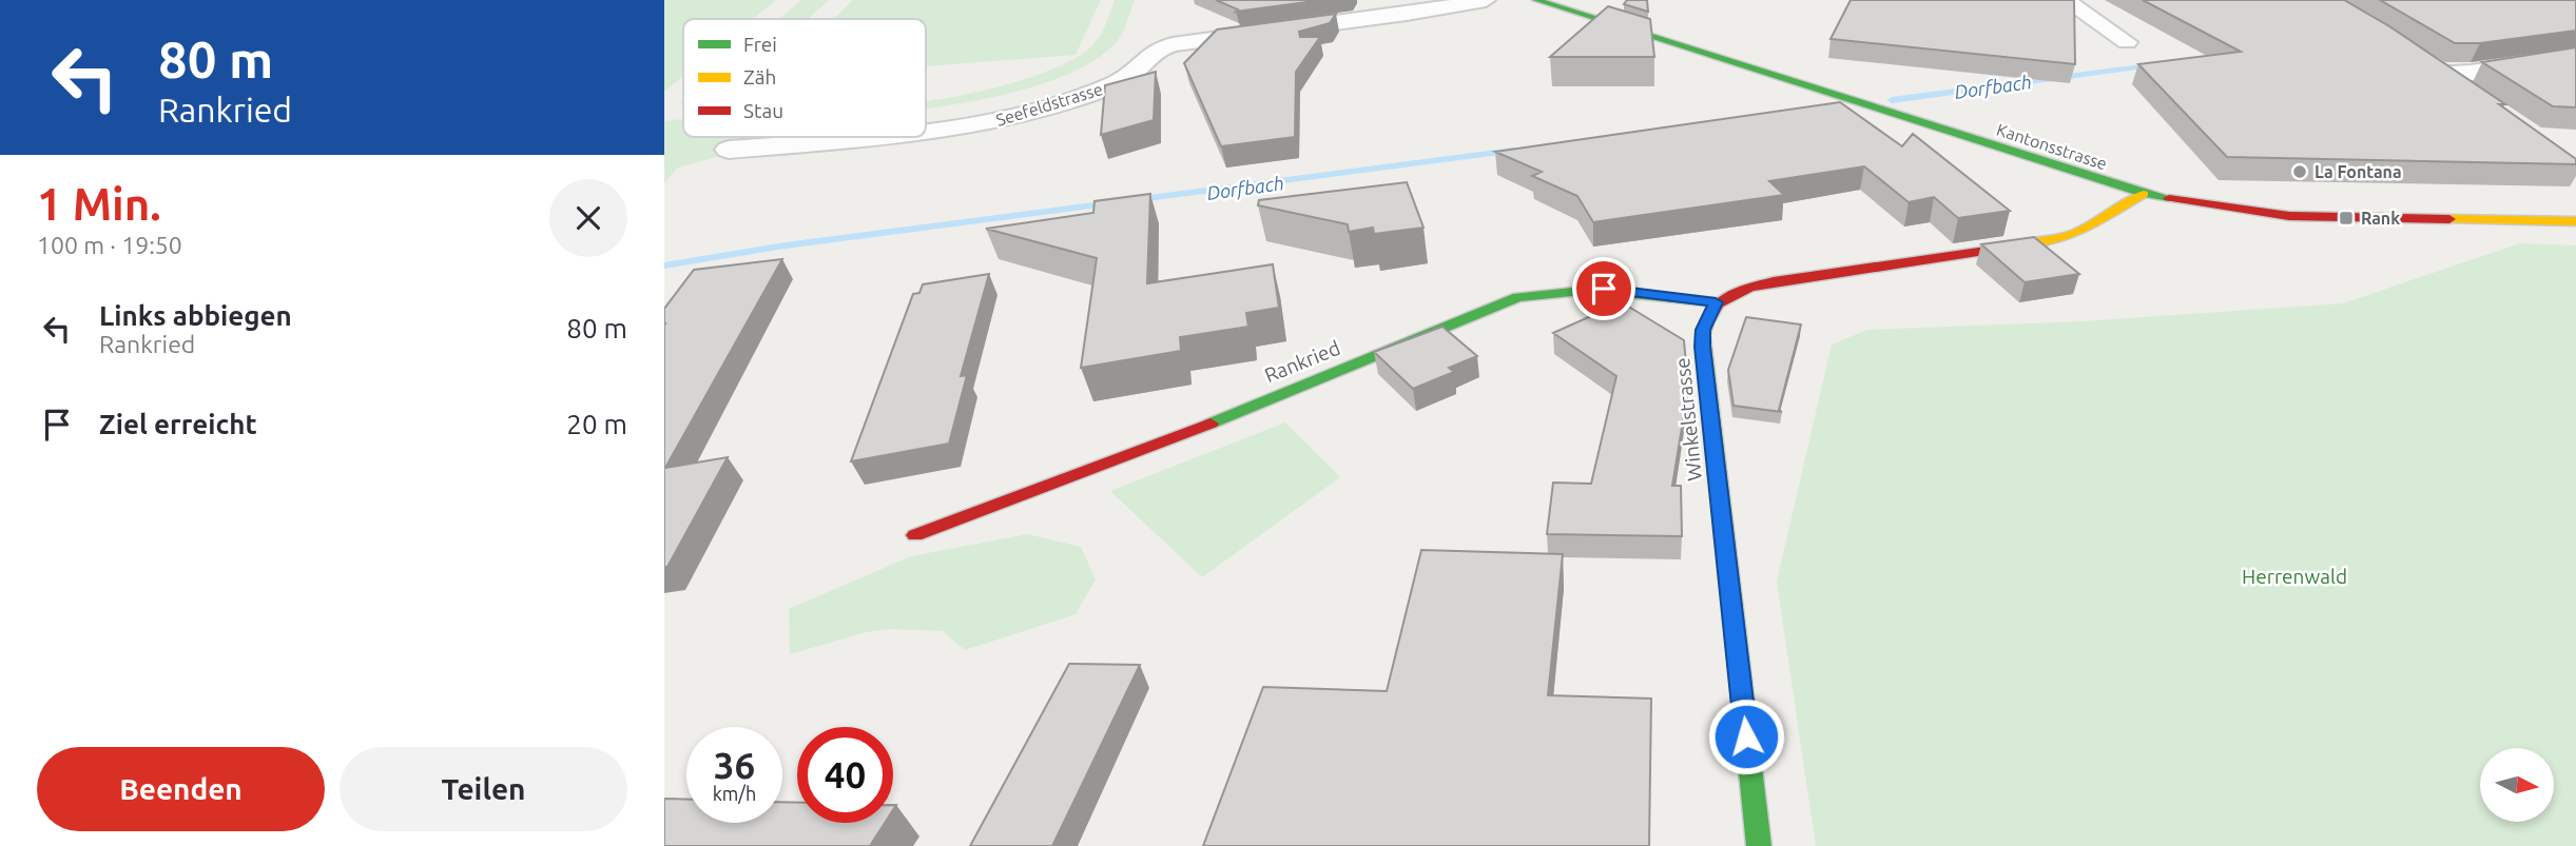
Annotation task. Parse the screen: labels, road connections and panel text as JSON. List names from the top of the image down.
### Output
{
  "streets": {
    "street": [
      "Seefeldstrasse",
      "Kantonsstrasse",
      "Rankried",
      "Winkelstrasse"
    ]
  },
  "crossings": [
    ["Rankried", "Winkelstrasse"]
  ],
  "water": ["Dorfbach"],
  "parks": ["Herrenwald"],
  "places": {
    "other": ["La Fontana"],
    "transit": ["Rank"]
  },
  "legend": ["Frei", "Zäh", "Stau"],
  "north": "right",
  "page": {
    "turn": ["80 m", "Rankried"],
    "heading": ["1 Min.", "100 m · 19:50"],
    "list": [
      {
        "name": "Links abbiegen",
        "note": "Rankried",
        "value": "80 m"
      },
      {
        "name": "Ziel erreicht",
        "value": "20 m"
      }
    ],
    "speed": "36 km/h",
    "limit": "40",
    "buttons": ["Beenden", "Teilen"]
  }
}
